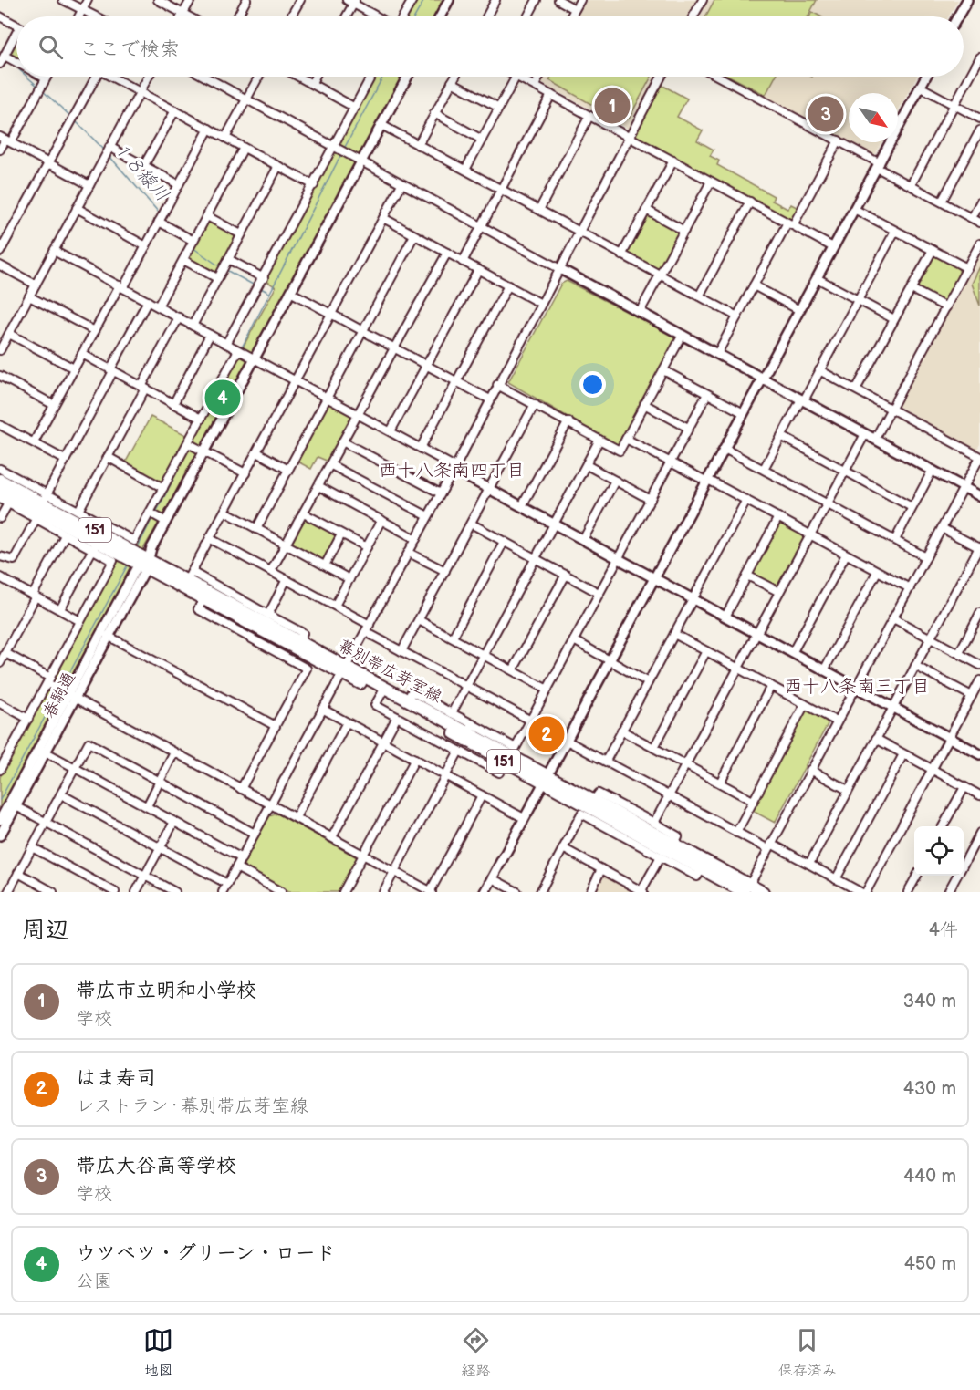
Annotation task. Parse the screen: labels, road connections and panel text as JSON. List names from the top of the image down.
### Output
{
  "streets": {
    "main road": ["151", "幕別帯広芽室線"],
    "street": ["春駒通"]
  },
  "crossings": [
    ["幕別帯広芽室線", "春駒通"]
  ],
  "districts": ["西十八条南四丁目", "西十八条南三丁目"],
  "water": ["１８線川"],
  "north": "bottom right",
  "page": {
    "search": "ここで検索",
    "pins": [
      "1",
      "3",
      "4",
      "2"
    ],
    "heading": ["周辺", "4件"],
    "list": [
      {
        "mark": "1",
        "name": "帯広市立明和小学校",
        "note": "学校",
        "value": "340 m"
      },
      {
        "mark": "2",
        "name": "はま寿司",
        "note": "レストラン · 幕別帯広芽室線",
        "value": "430 m"
      },
      {
        "mark": "3",
        "name": "帯広大谷高等学校",
        "note": "学校",
        "value": "440 m"
      },
      {
        "mark": "4",
        "name": "ウツベツ・グリーン・ロード",
        "note": "公園",
        "value": "450 m"
      }
    ],
    "nav": ["地図", "経路", "保存済み"]
  }
}
